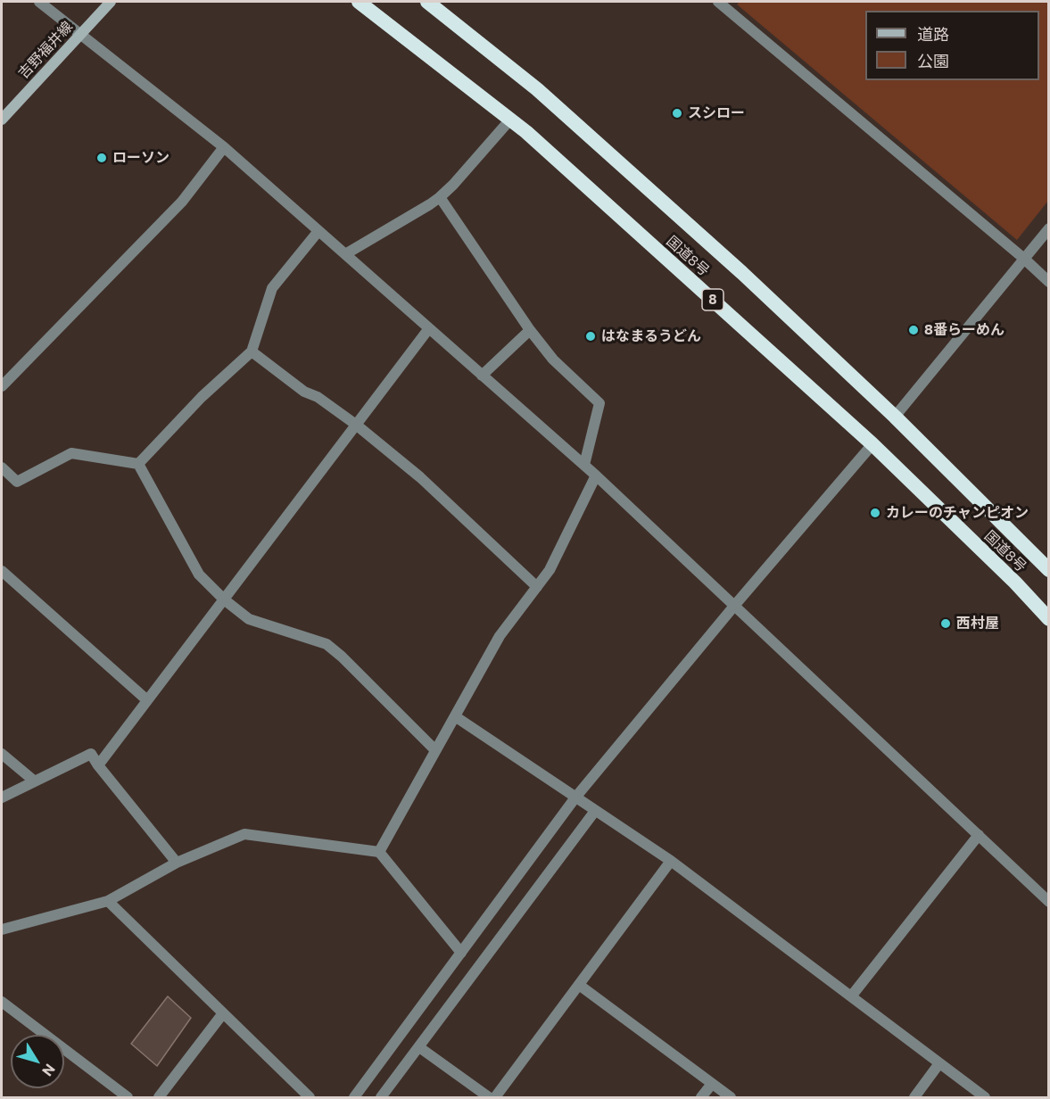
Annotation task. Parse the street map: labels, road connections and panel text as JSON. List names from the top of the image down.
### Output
{
  "streets": {
    "highway": ["国道8号", "8"],
    "main road": ["吉野福井線"]
  },
  "places": [
    "スシロー",
    "ローソン",
    "8番らーめん",
    "はなまるうどん",
    "カレーのチャンピオン",
    "西村屋"
  ],
  "legend": ["道路", "公園"],
  "north": "bottom right"
}
